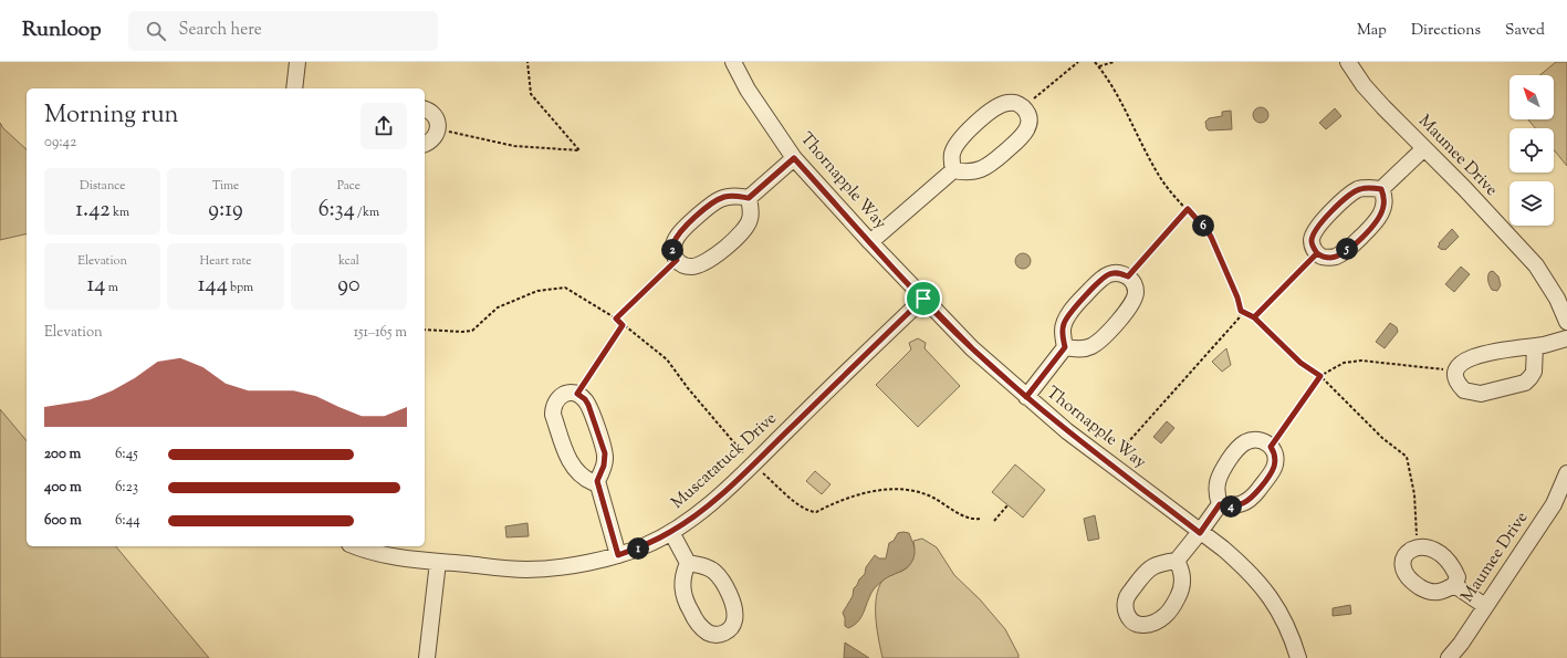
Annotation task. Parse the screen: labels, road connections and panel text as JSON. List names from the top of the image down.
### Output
{
  "streets": {
    "street": ["Maumee Drive", "Thornapple Way", "Muscatatuck Drive"]
  },
  "crossings": [
    ["Thornapple Way", "Muscatatuck Drive"]
  ],
  "north": "top left",
  "page": {
    "header": "Runloop",
    "search": "Search here",
    "nav": ["Map", "Directions", "Saved"],
    "heading": ["Morning run", "09:42"],
    "stats": [
      ["Distance", "1.42 km"],
      ["Time", "9:19"],
      ["Pace", "6:34 /km"],
      ["Elevation", "14 m"],
      ["Heart rate", "144 bpm"],
      ["kcal", "90"]
    ],
    "pins": [
      "6",
      "5",
      "2",
      "4",
      "1"
    ],
    "chart": ["Elevation", "151–165 m"],
    "list": [
      {
        "name": "200 m",
        "note": "6:45"
      },
      {
        "name": "400 m",
        "note": "6:23"
      },
      {
        "name": "600 m",
        "note": "6:44"
      }
    ]
  }
}
